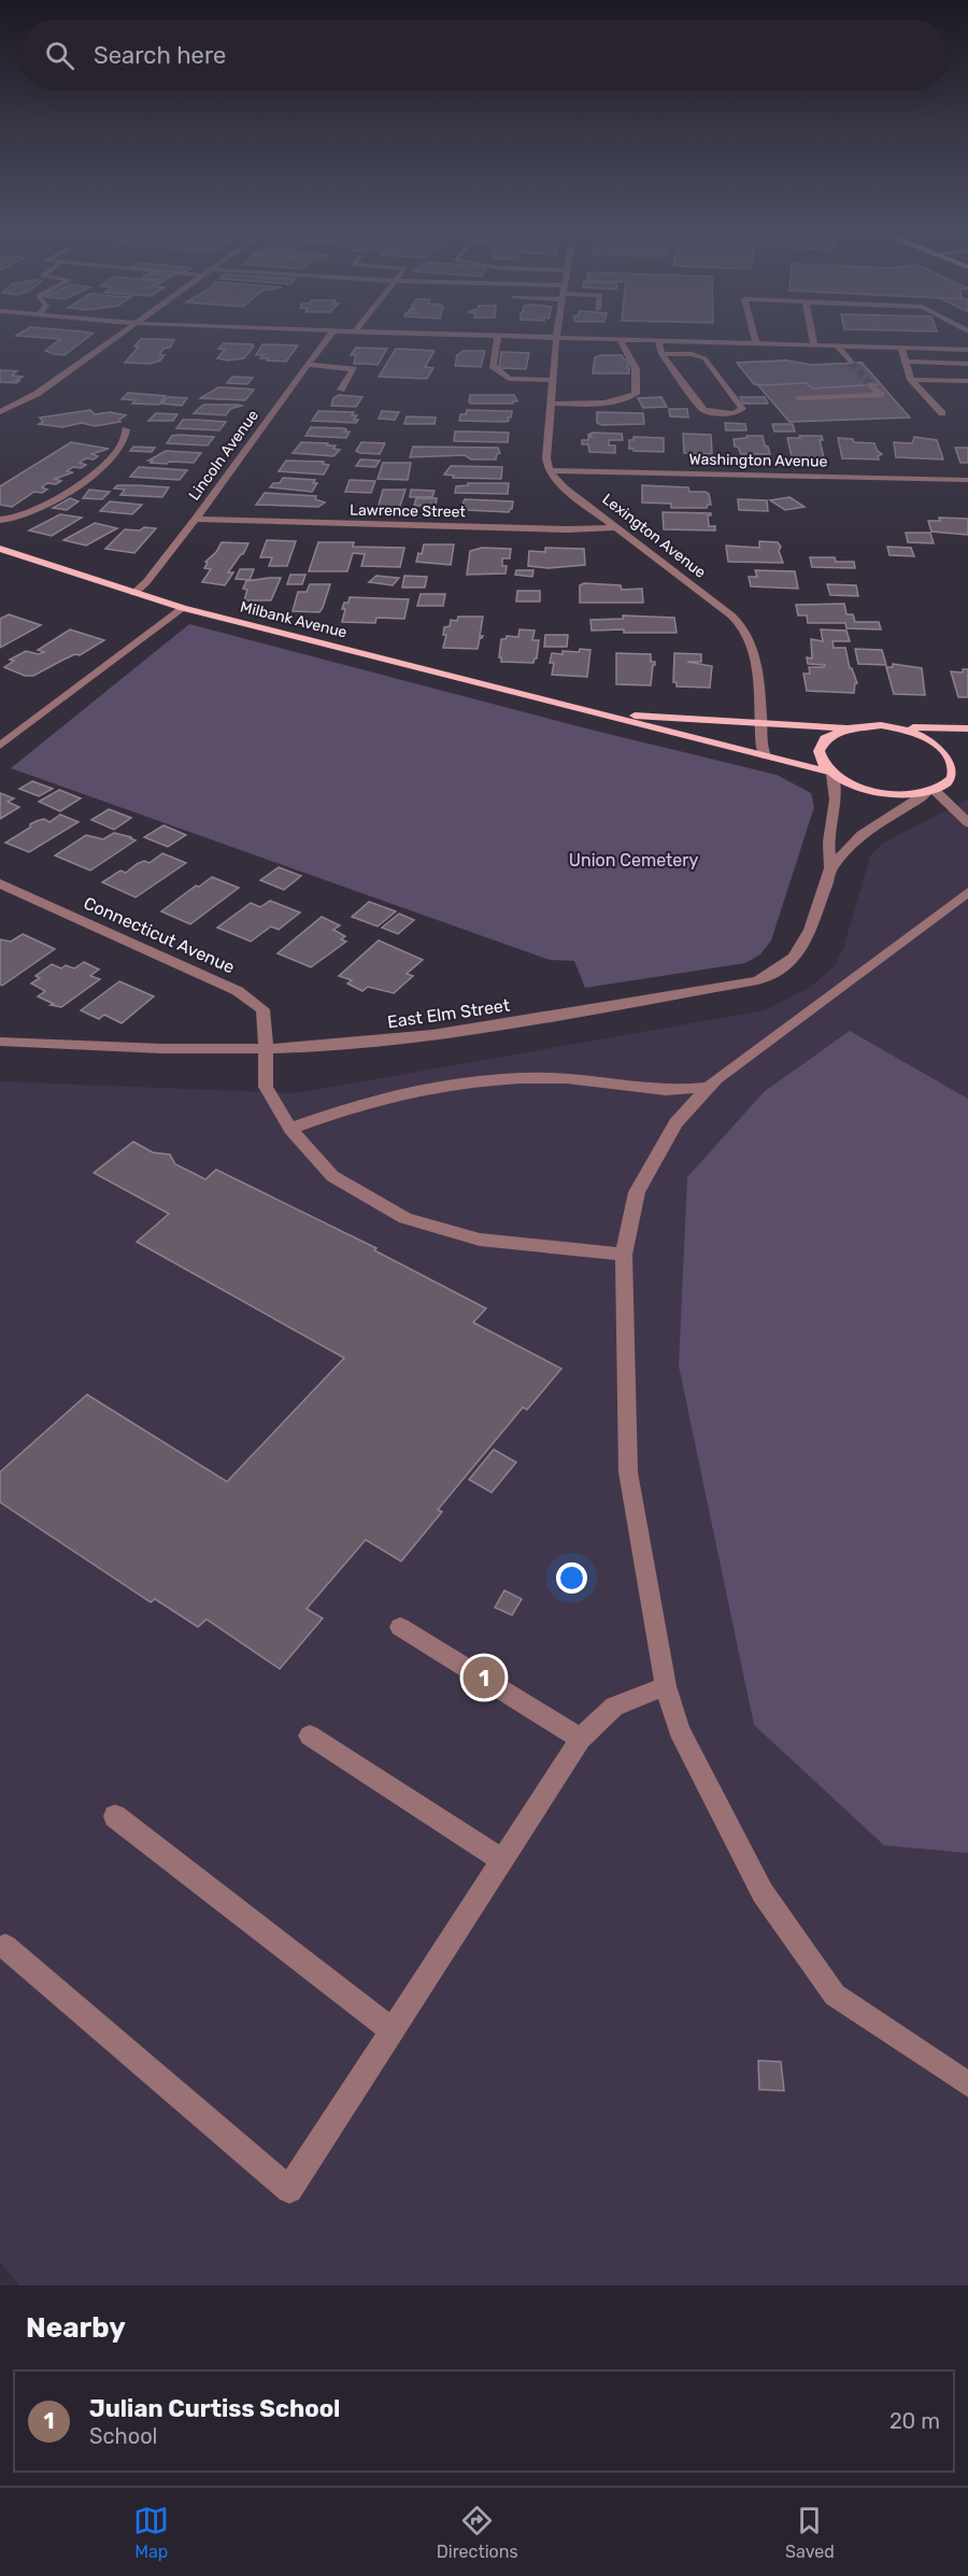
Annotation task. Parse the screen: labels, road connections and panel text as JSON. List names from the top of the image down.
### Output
{
  "streets": {
    "main road": ["Milbank Avenue"],
    "street": [
      "Lincoln Avenue",
      "Washington Avenue",
      "Lawrence Street",
      "Lexington Avenue",
      "Connecticut Avenue",
      "East Elm Street"
    ]
  },
  "crossings": [
    ["Lincoln Avenue", "Lawrence Street"],
    ["Lincoln Avenue", "Milbank Avenue"],
    ["Washington Avenue", "Lexington Avenue"],
    ["Lawrence Street", "Lexington Avenue"],
    ["Lexington Avenue", "Milbank Avenue"],
    ["Milbank Avenue", "East Elm Street"],
    ["Connecticut Avenue", "East Elm Street"]
  ],
  "parks": ["Union Cemetery"],
  "page": {
    "search": "Search here",
    "pins": "1",
    "heading": "Nearby",
    "list": [
      {
        "mark": "1",
        "name": "Julian Curtiss School",
        "note": "School",
        "value": "20 m"
      }
    ],
    "nav": ["Map", "Directions", "Saved"]
  }
}
